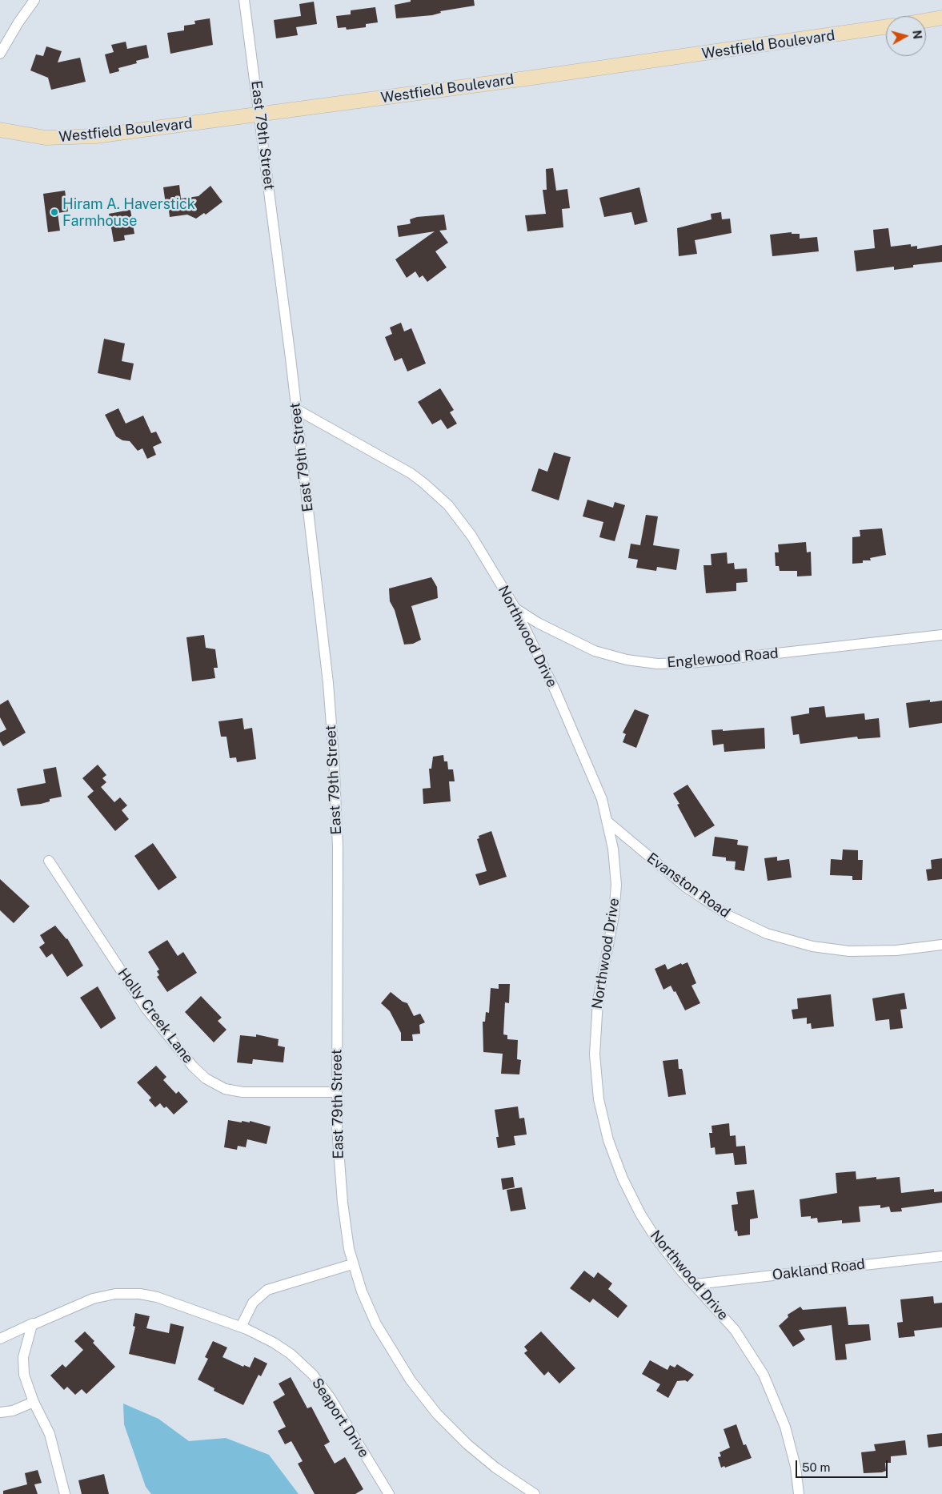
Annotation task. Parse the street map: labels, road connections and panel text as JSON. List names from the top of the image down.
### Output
{
  "streets": {
    "street": [
      "Westfield Boulevard",
      "East 79th Street",
      "Northwood Drive",
      "Englewood Road",
      "Evanston Road",
      "Holly Creek Lane",
      "Oakland Road",
      "Seaport Drive"
    ]
  },
  "crossings": [
    ["Westfield Boulevard", "East 79th Street"],
    ["East 79th Street", "Northwood Drive"],
    ["East 79th Street", "Holly Creek Lane"],
    ["Northwood Drive", "Englewood Road"],
    ["Northwood Drive", "Evanston Road"],
    ["Northwood Drive", "Oakland Road"]
  ],
  "places": ["Hiram A. Haverstick Farmhouse"],
  "scale_bar": "50 m",
  "north": "right"
}
